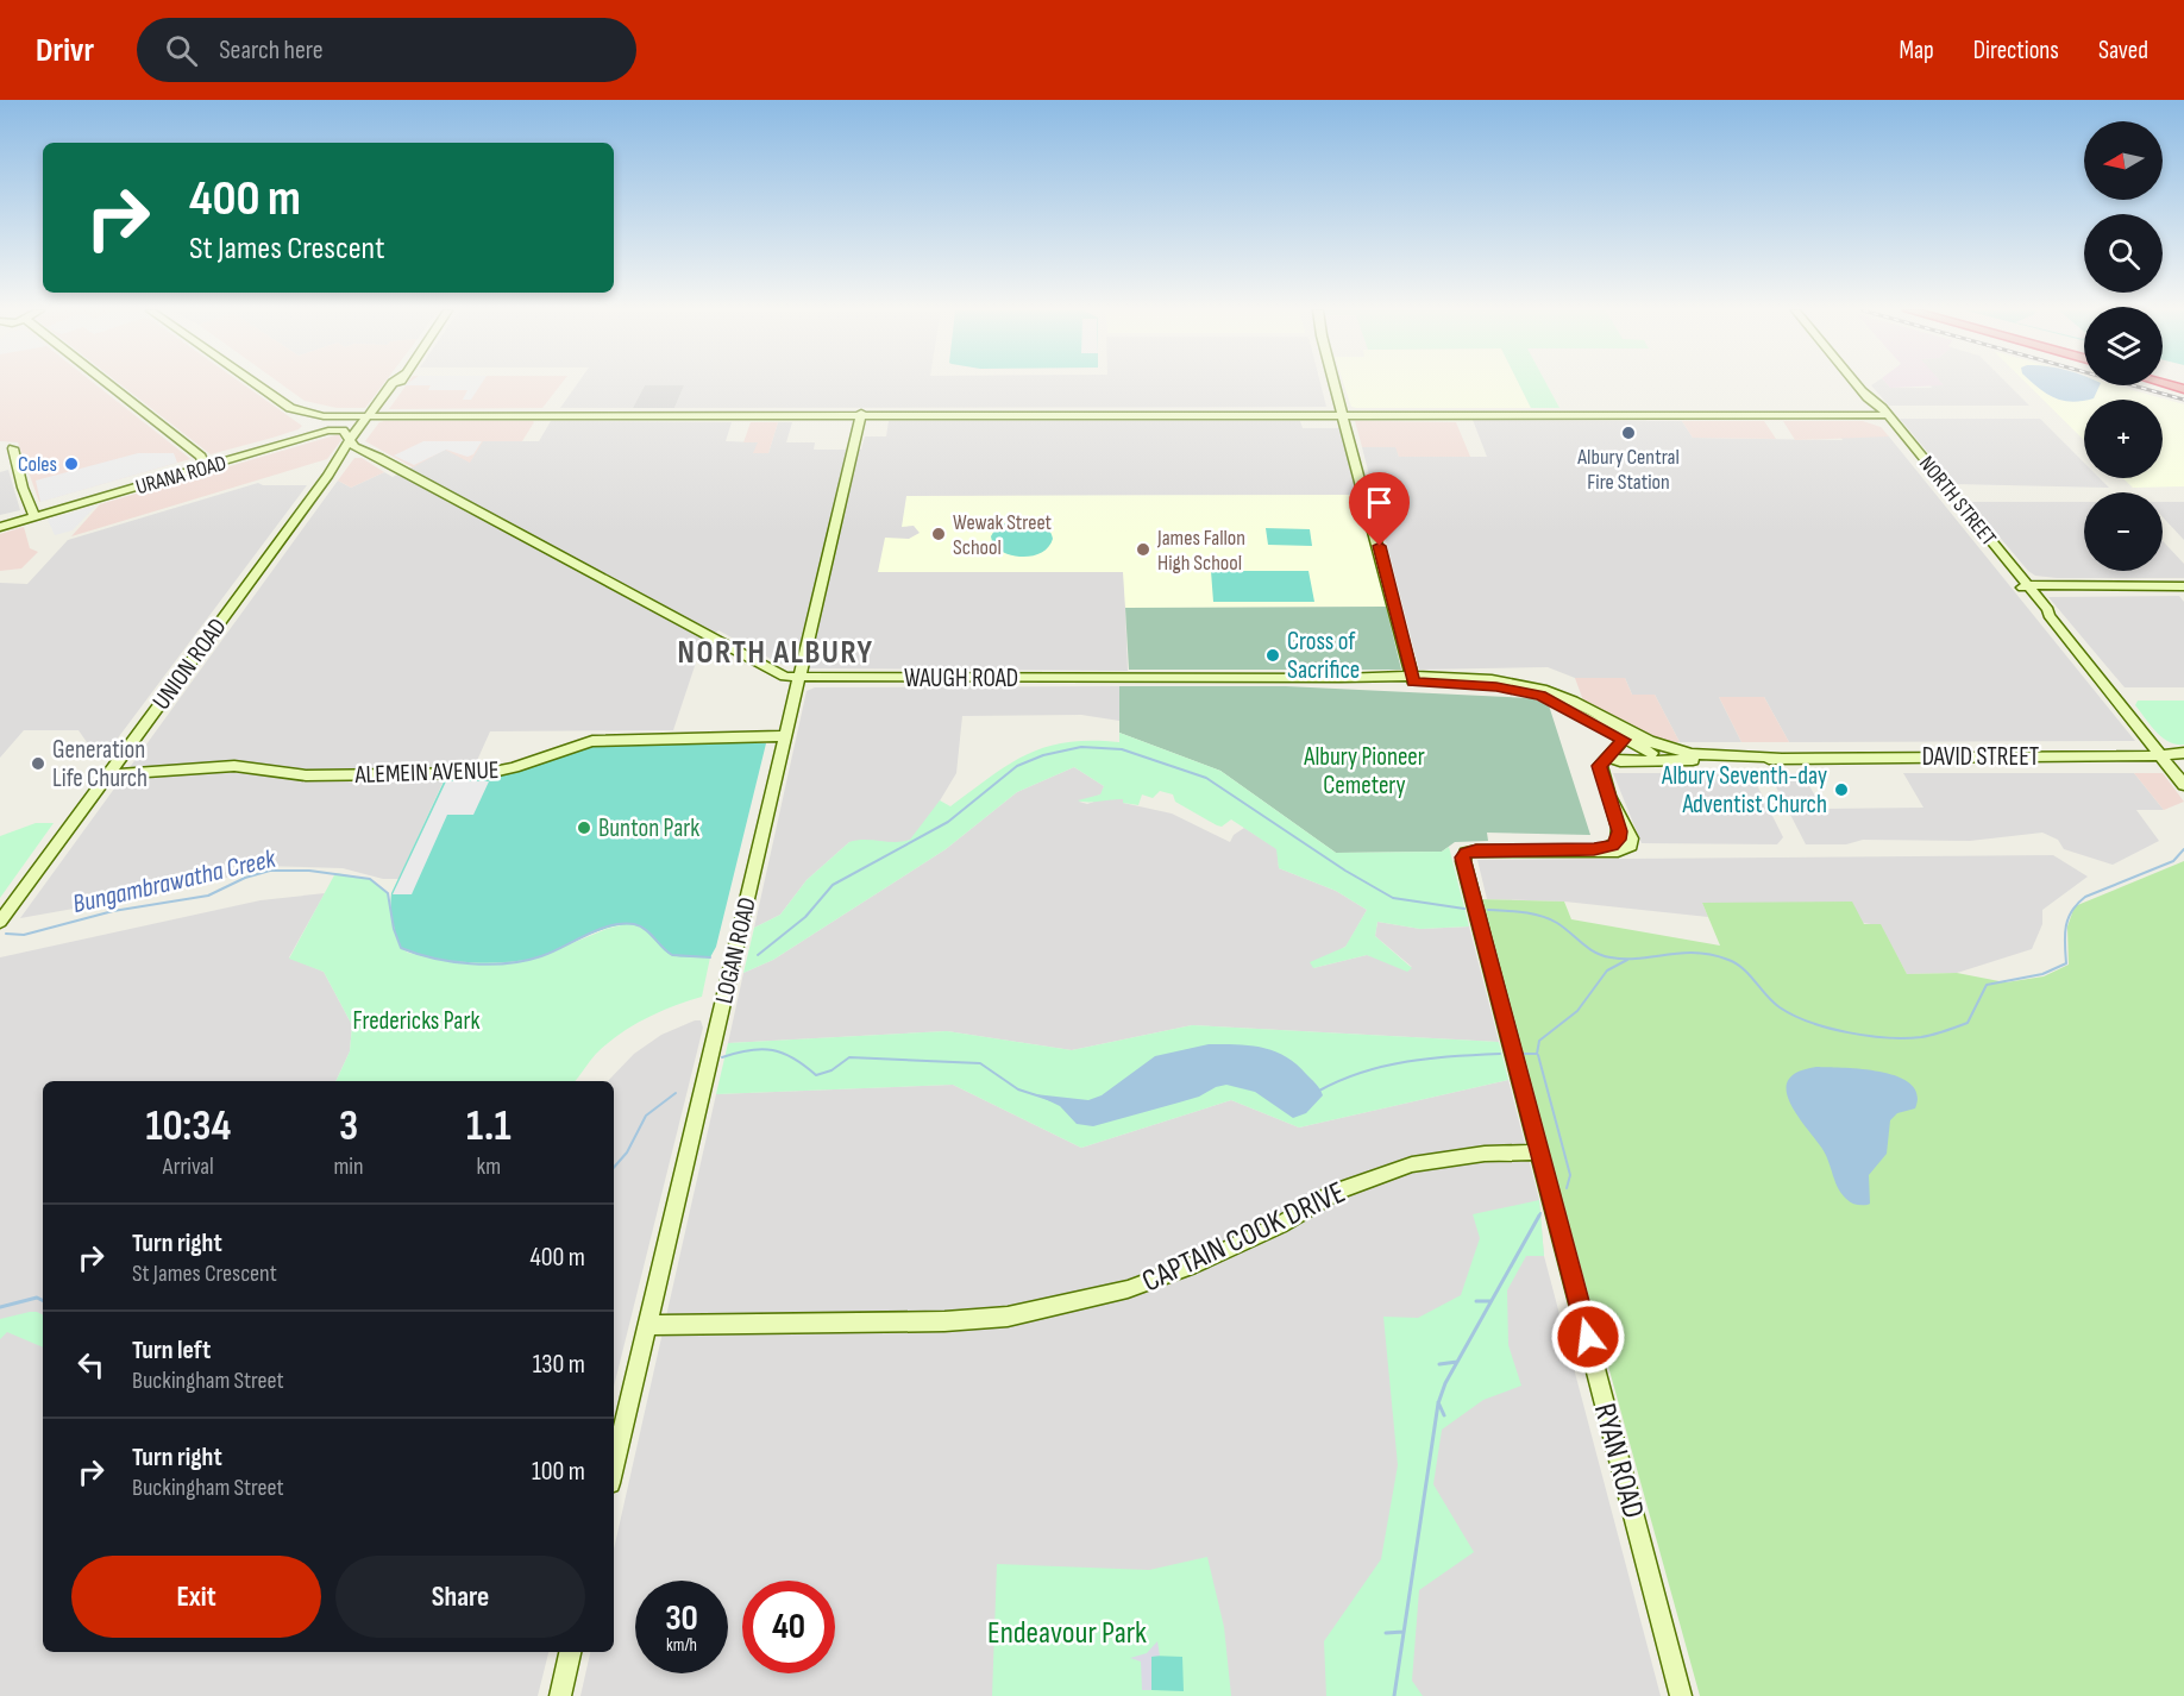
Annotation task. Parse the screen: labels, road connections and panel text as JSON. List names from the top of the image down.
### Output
{
  "streets": {
    "main road": [
      "URANA ROAD",
      "NORTH STREET",
      "UNION ROAD",
      "WAUGH ROAD",
      "DAVID STREET",
      "ALEMEIN AVENUE",
      "LOGAN ROAD",
      "CAPTAIN COOK DRIVE",
      "RYAN ROAD"
    ]
  },
  "crossings": [
    ["URANA ROAD", "UNION ROAD"],
    ["NORTH STREET", "DAVID STREET"],
    ["UNION ROAD", "WAUGH ROAD"],
    ["UNION ROAD", "ALEMEIN AVENUE"],
    ["WAUGH ROAD", "DAVID STREET"],
    ["WAUGH ROAD", "LOGAN ROAD"],
    ["ALEMEIN AVENUE", "LOGAN ROAD"],
    ["LOGAN ROAD", "CAPTAIN COOK DRIVE"],
    ["CAPTAIN COOK DRIVE", "RYAN ROAD"]
  ],
  "districts": ["NORTH ALBURY"],
  "water": ["Bungambrawatha Creek"],
  "parks": ["Albury Pioneer Cemetery", "Fredericks Park", "Endeavour Park"],
  "places": [
    "Albury Central Fire Station",
    "Coles",
    "Wewak Street School",
    "James Fallon High School",
    "Cross of Sacrifice",
    "Generation Life Church",
    "Albury Seventh-day Adventist Church",
    "Bunton Park"
  ],
  "north": "left",
  "page": {
    "header": "Drivr",
    "search": "Search here",
    "nav": ["Map", "Directions", "Saved"],
    "map_buttons": ["+", "−"],
    "turn": ["400 m", "St James Crescent"],
    "eta": [
      "10:34",
      "Arrival",
      "3",
      "min",
      "1.1",
      "km"
    ],
    "list": [
      {
        "name": "Turn right",
        "note": "St James Crescent",
        "value": "400 m"
      },
      {
        "name": "Turn left",
        "note": "Buckingham Street",
        "value": "130 m"
      },
      {
        "name": "Turn right",
        "note": "Buckingham Street",
        "value": "100 m"
      }
    ],
    "buttons": ["Exit", "Share"],
    "speed": "30 km/h",
    "limit": "40"
  }
}
